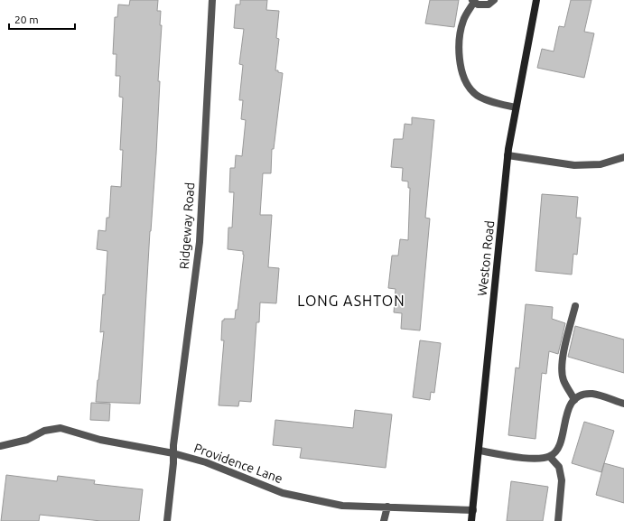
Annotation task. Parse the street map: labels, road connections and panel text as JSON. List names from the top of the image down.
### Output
{
  "streets": {
    "street": ["Ridgeway Road", "Weston Road", "Providence Lane"]
  },
  "crossings": [
    ["Ridgeway Road", "Providence Lane"],
    ["Weston Road", "Providence Lane"]
  ],
  "districts": ["LONG ASHTON"],
  "scale_bar": "20 m"
}
